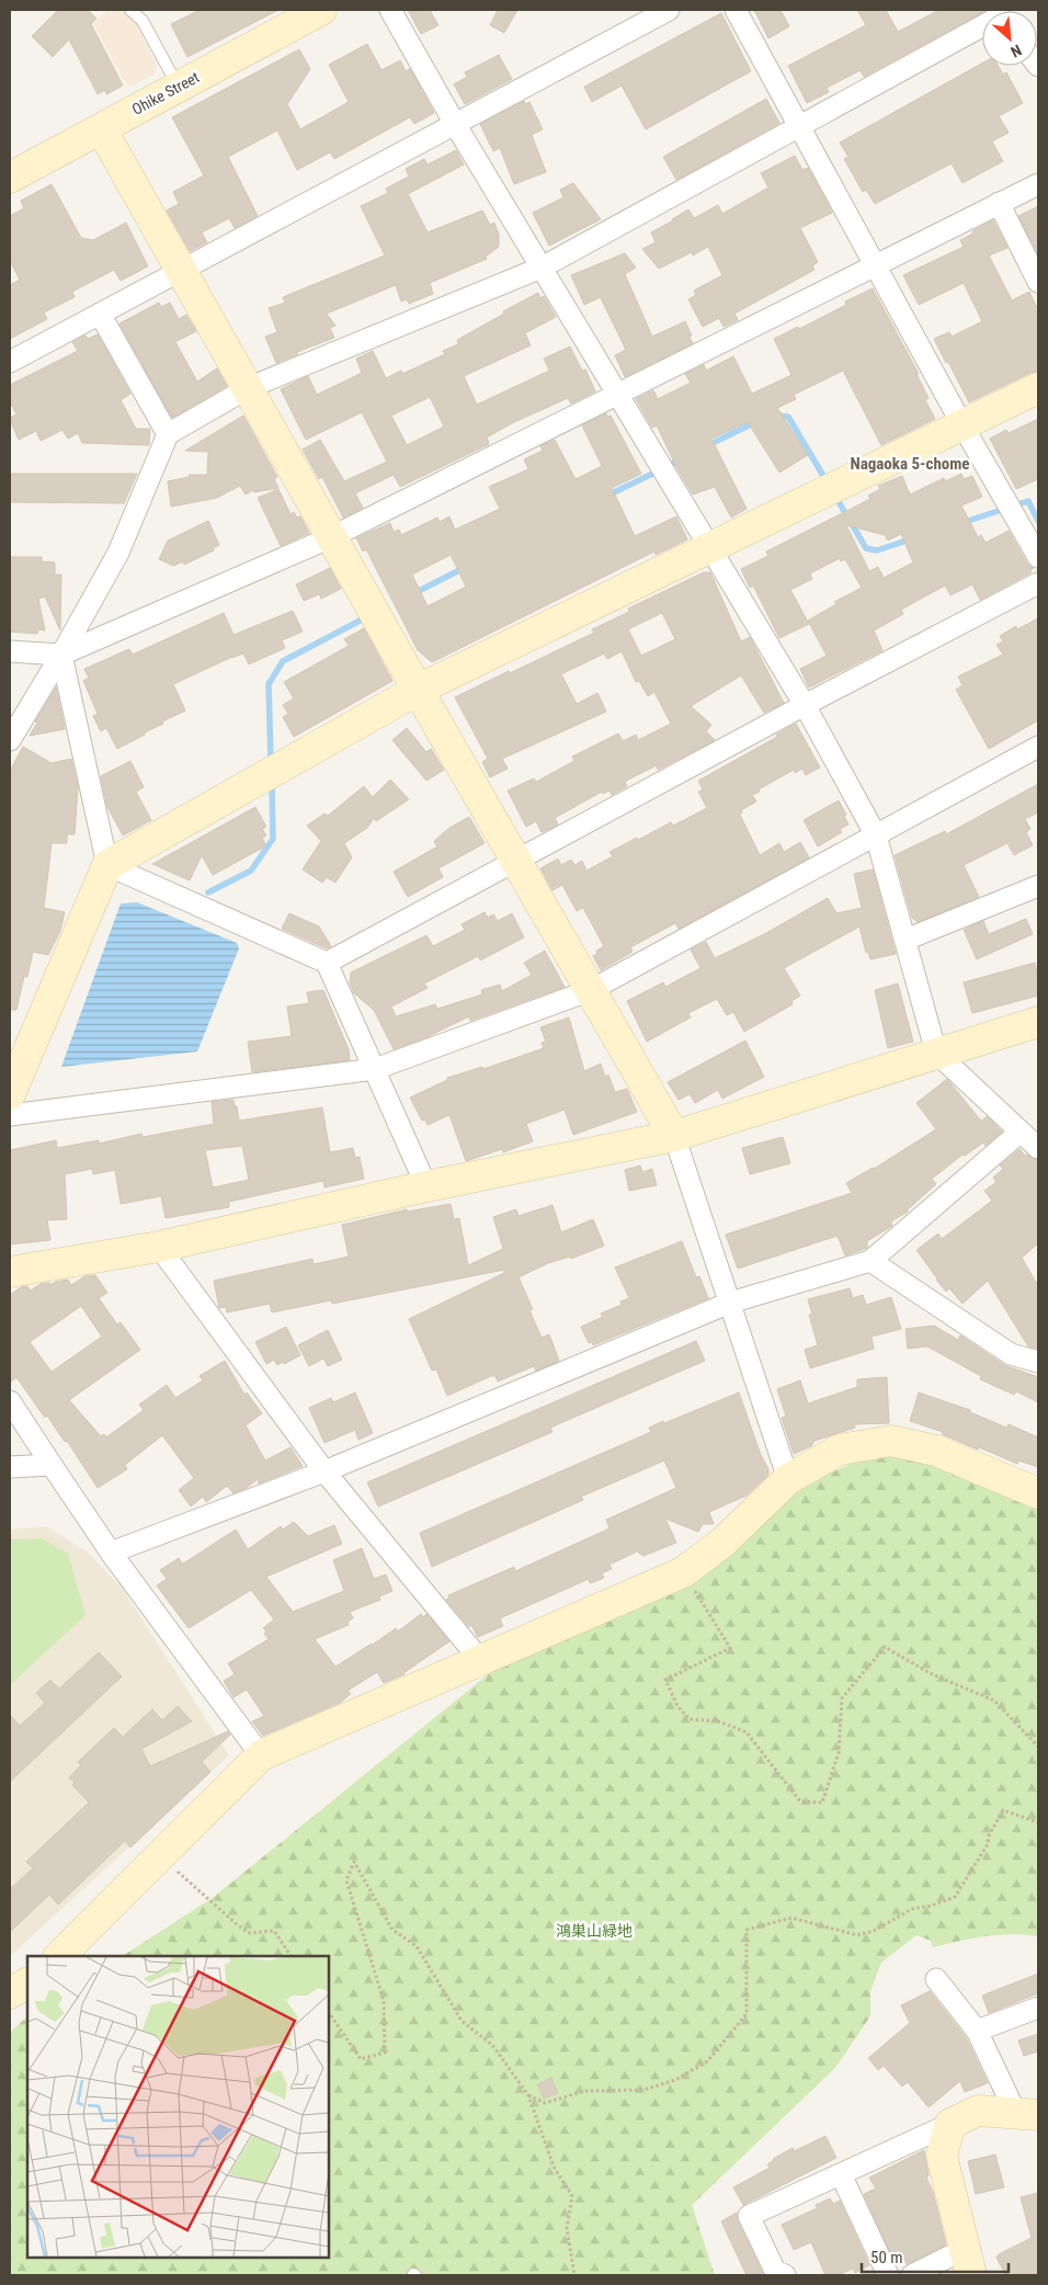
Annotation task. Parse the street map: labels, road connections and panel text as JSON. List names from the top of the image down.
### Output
{
  "streets": {
    "street": ["Ohike Street"]
  },
  "districts": ["Nagaoka 5-chome"],
  "parks": ["鴻巣山緑地"],
  "scale_bar": "50 m",
  "north": "bottom right"
}
